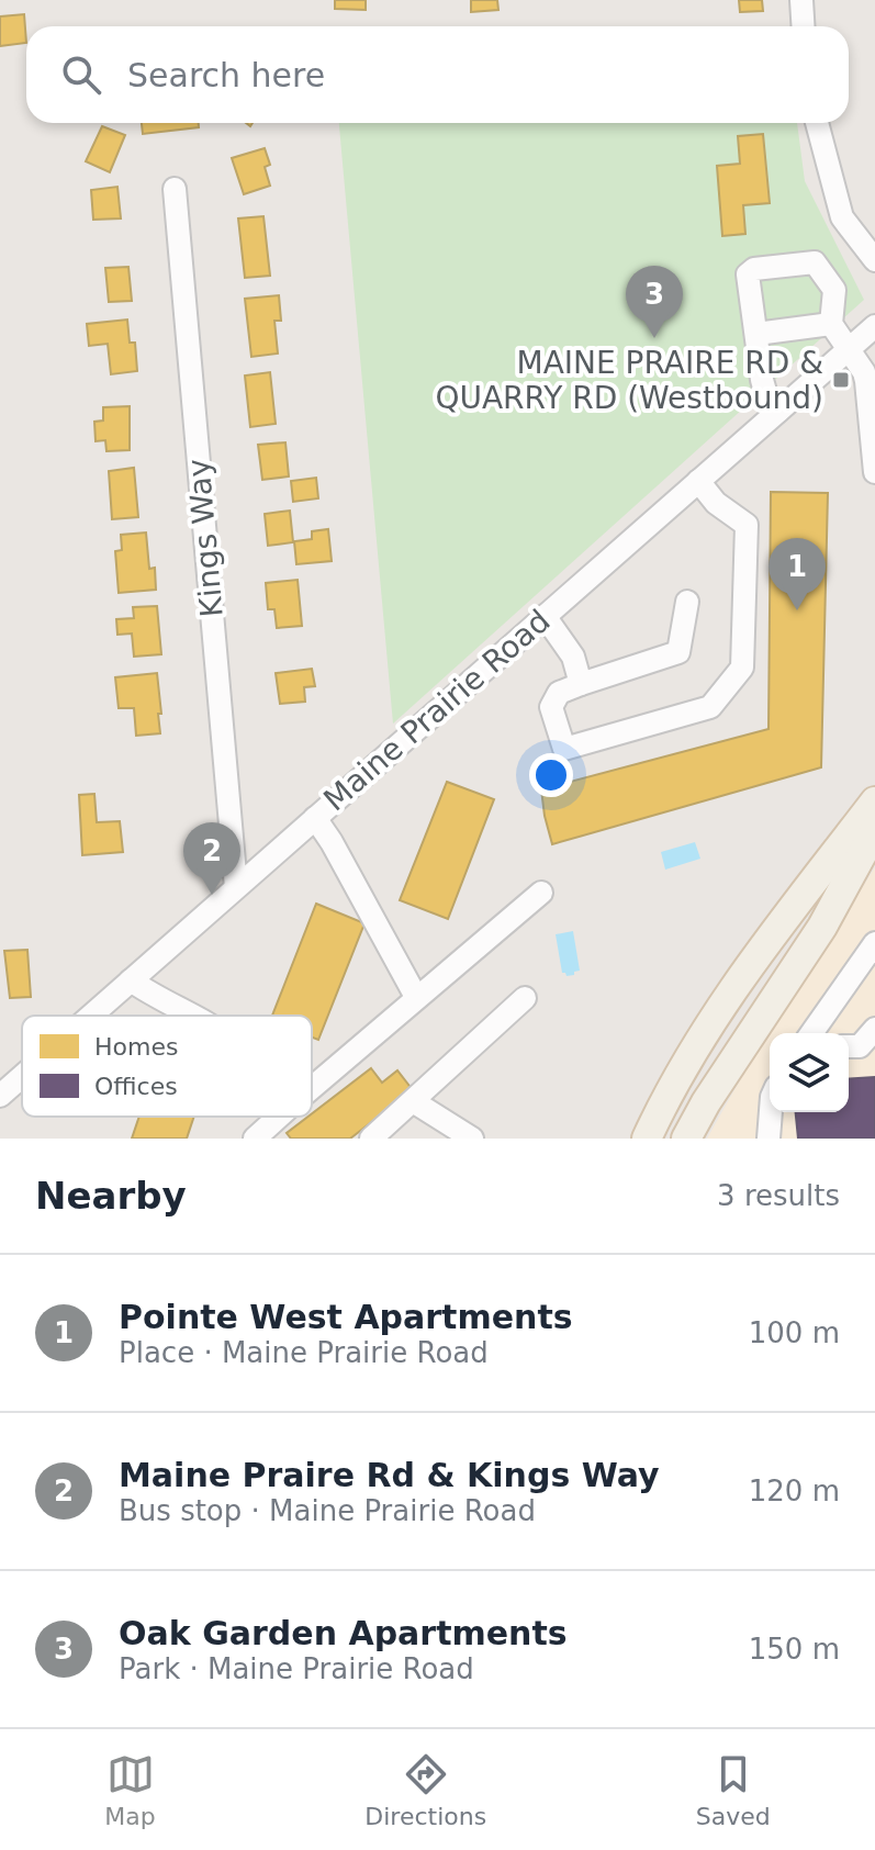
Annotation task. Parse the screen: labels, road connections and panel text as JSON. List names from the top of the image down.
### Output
{
  "streets": {
    "street": ["Kings Way", "Maine Prairie Road"]
  },
  "crossings": [
    ["Kings Way", "Maine Prairie Road"]
  ],
  "places": {
    "transit": ["MAINE PRAIRE RD & QUARRY RD (Westbound)"]
  },
  "legend": ["Homes", "Offices"],
  "page": {
    "search": "Search here",
    "pins": ["3", "1", "2"],
    "heading": ["Nearby", "3 results"],
    "list": [
      {
        "mark": "1",
        "name": "Pointe West Apartments",
        "note": "Place · Maine Prairie Road",
        "value": "100 m"
      },
      {
        "mark": "2",
        "name": "Maine Praire Rd & Kings Way",
        "note": "Bus stop · Maine Prairie Road",
        "value": "120 m"
      },
      {
        "mark": "3",
        "name": "Oak Garden Apartments",
        "note": "Park · Maine Prairie Road",
        "value": "150 m"
      }
    ],
    "nav": ["Map", "Directions", "Saved"]
  }
}
